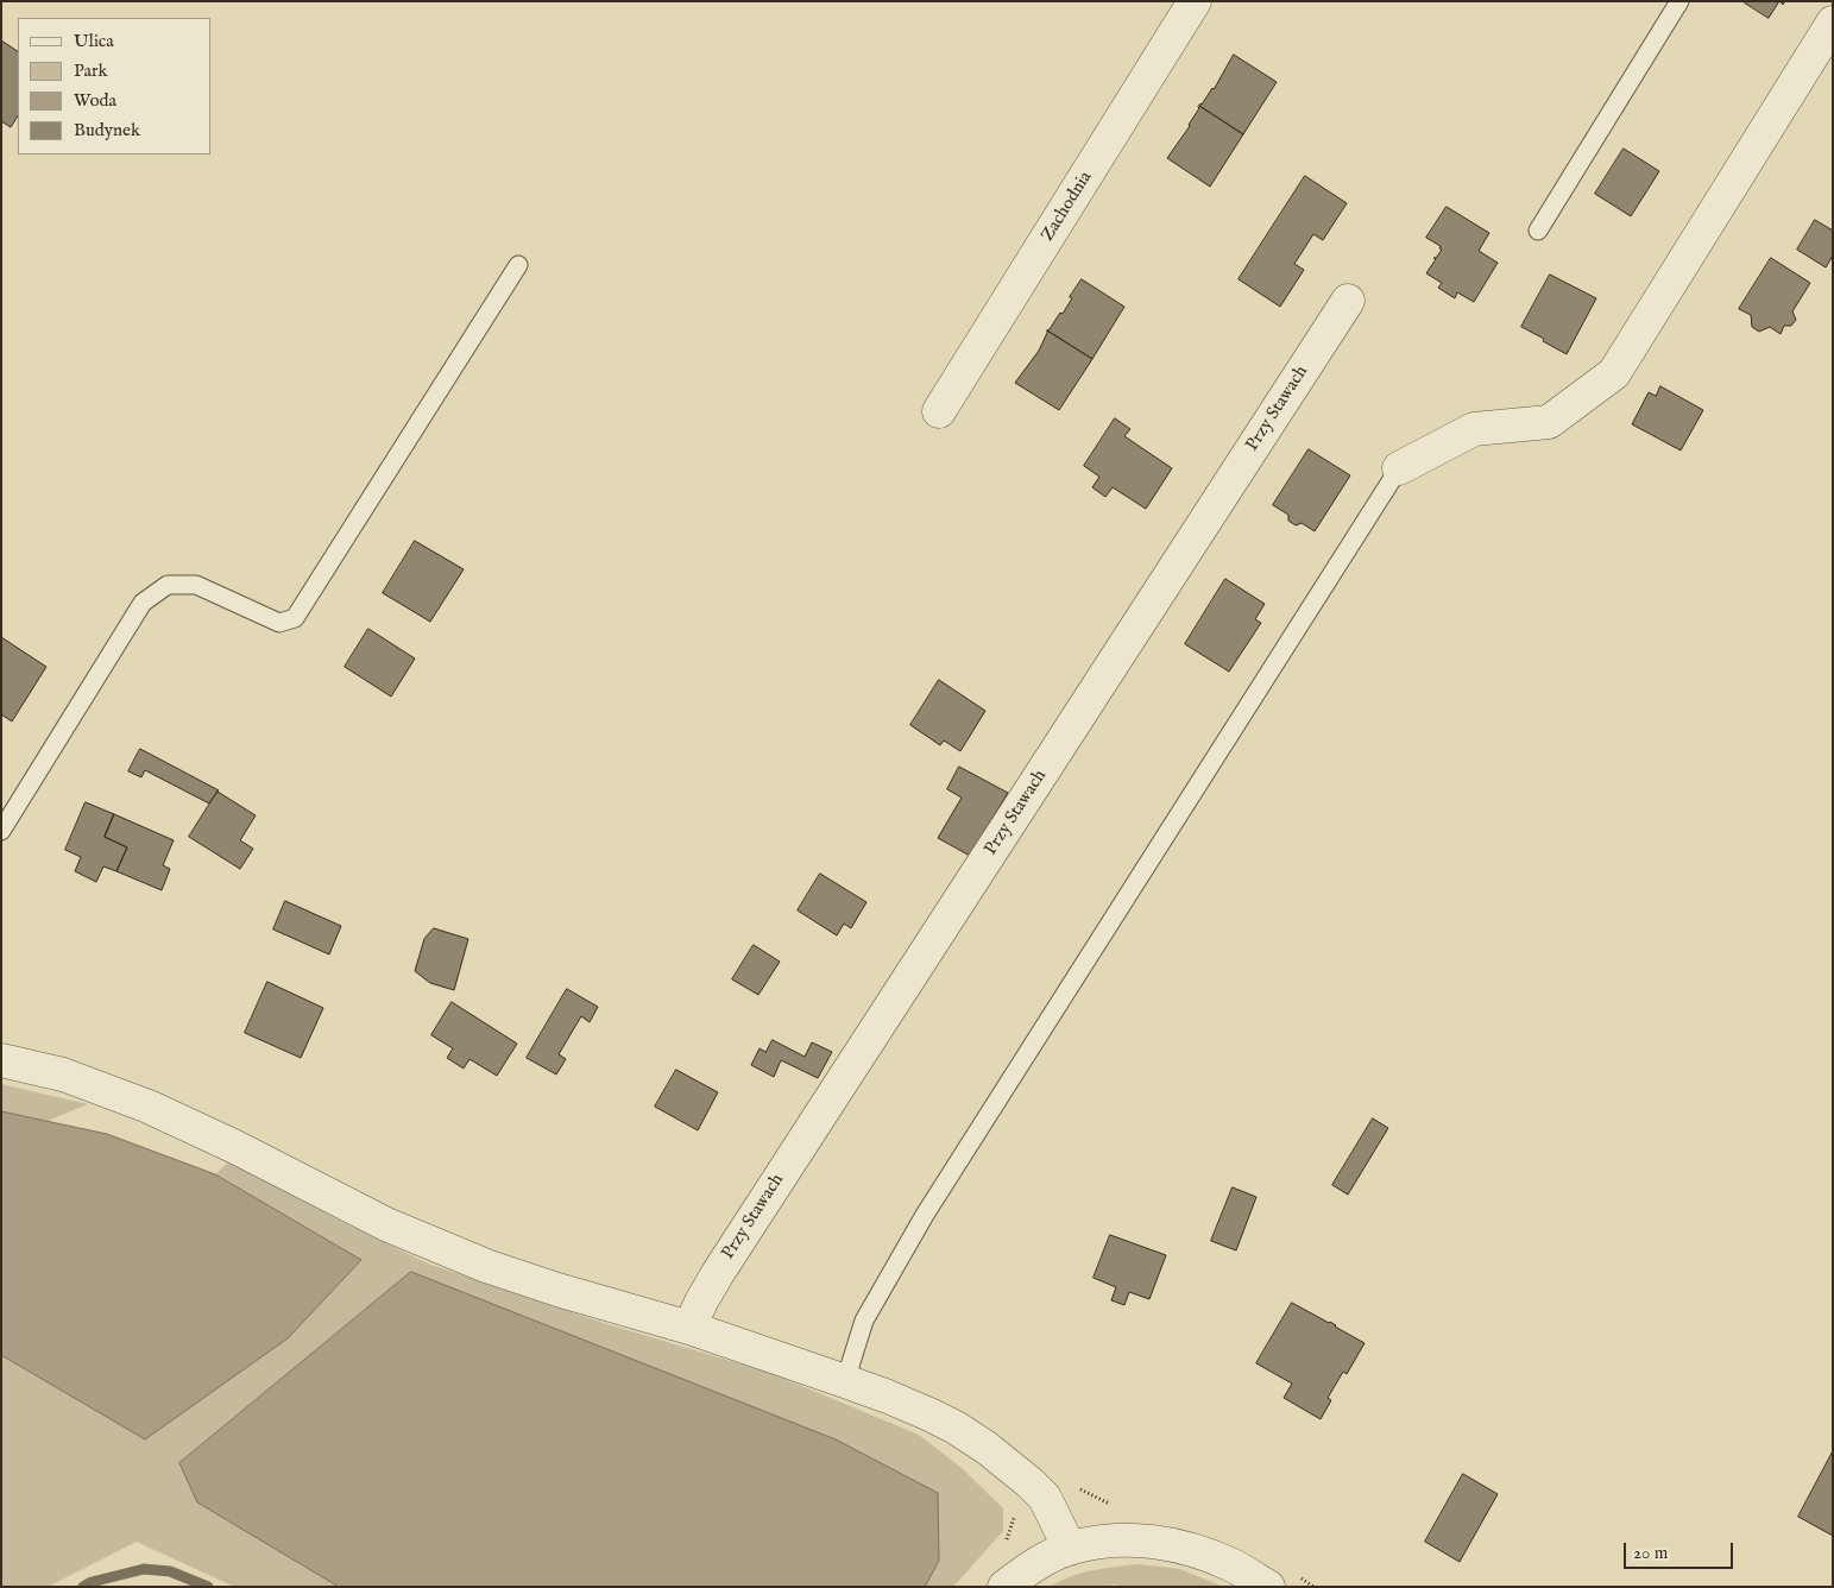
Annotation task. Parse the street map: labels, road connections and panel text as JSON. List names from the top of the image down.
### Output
{
  "streets": {
    "street": ["Zachodnia", "Przy Stawach"]
  },
  "legend": [
    "Ulica",
    "Park",
    "Woda",
    "Budynek"
  ],
  "scale_bar": "20 m"
}
